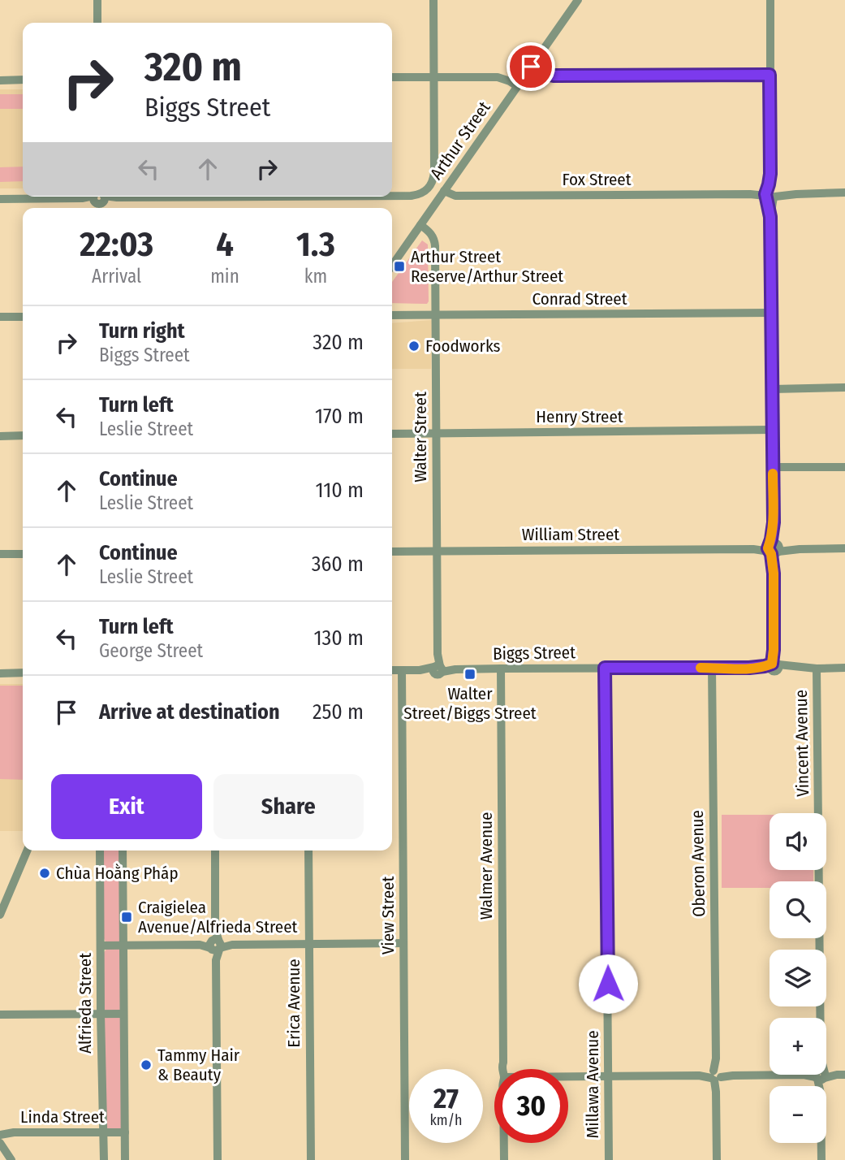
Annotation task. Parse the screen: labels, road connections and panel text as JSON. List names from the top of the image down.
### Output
{
  "streets": {
    "street": [
      "Arthur Street",
      "Fox Street",
      "Conrad Street",
      "Henry Street",
      "Walter Street",
      "William Street",
      "Biggs Street",
      "Vincent Avenue",
      "Oberon Avenue",
      "Walmer Avenue",
      "View Street",
      "Alfrieda Street",
      "Erica Avenue",
      "Millawa Avenue",
      "Linda Street"
    ]
  },
  "crossings": [
    ["Arthur Street", "Fox Street"],
    ["Arthur Street", "Walter Street"],
    ["Conrad Street", "Walter Street"],
    ["Henry Street", "Walter Street"],
    ["Walter Street", "William Street"],
    ["Walter Street", "Biggs Street"],
    ["Biggs Street", "Vincent Avenue"],
    ["Biggs Street", "Oberon Avenue"],
    ["Biggs Street", "Walmer Avenue"],
    ["Biggs Street", "View Street"],
    ["Biggs Street", "Millawa Avenue"],
    ["Alfrieda Street", "Linda Street"]
  ],
  "places": {
    "transit": ["Arthur Street Reserve/Arthur Street", "Walter Street/Biggs Street", "Craigielea Avenue/Alfrieda Street"],
    "other": ["Foodworks", "Chùa Hoằng Pháp", "Tammy Hair & Beauty"]
  },
  "page": {
    "turn": ["320 m", "Biggs Street"],
    "eta": [
      "22:03",
      "Arrival",
      "4",
      "min",
      "1.3",
      "km"
    ],
    "list": [
      {
        "name": "Turn right",
        "note": "Biggs Street",
        "value": "320 m"
      },
      {
        "name": "Turn left",
        "note": "Leslie Street",
        "value": "170 m"
      },
      {
        "name": "Continue",
        "note": "Leslie Street",
        "value": "110 m"
      },
      {
        "name": "Continue",
        "note": "Leslie Street",
        "value": "360 m"
      },
      {
        "name": "Turn left",
        "note": "George Street",
        "value": "130 m"
      },
      {
        "name": "Arrive at destination",
        "value": "250 m"
      }
    ],
    "buttons": ["Exit", "Share"],
    "map_buttons": ["+", "−"],
    "speed": "27 km/h",
    "limit": "30"
  }
}
